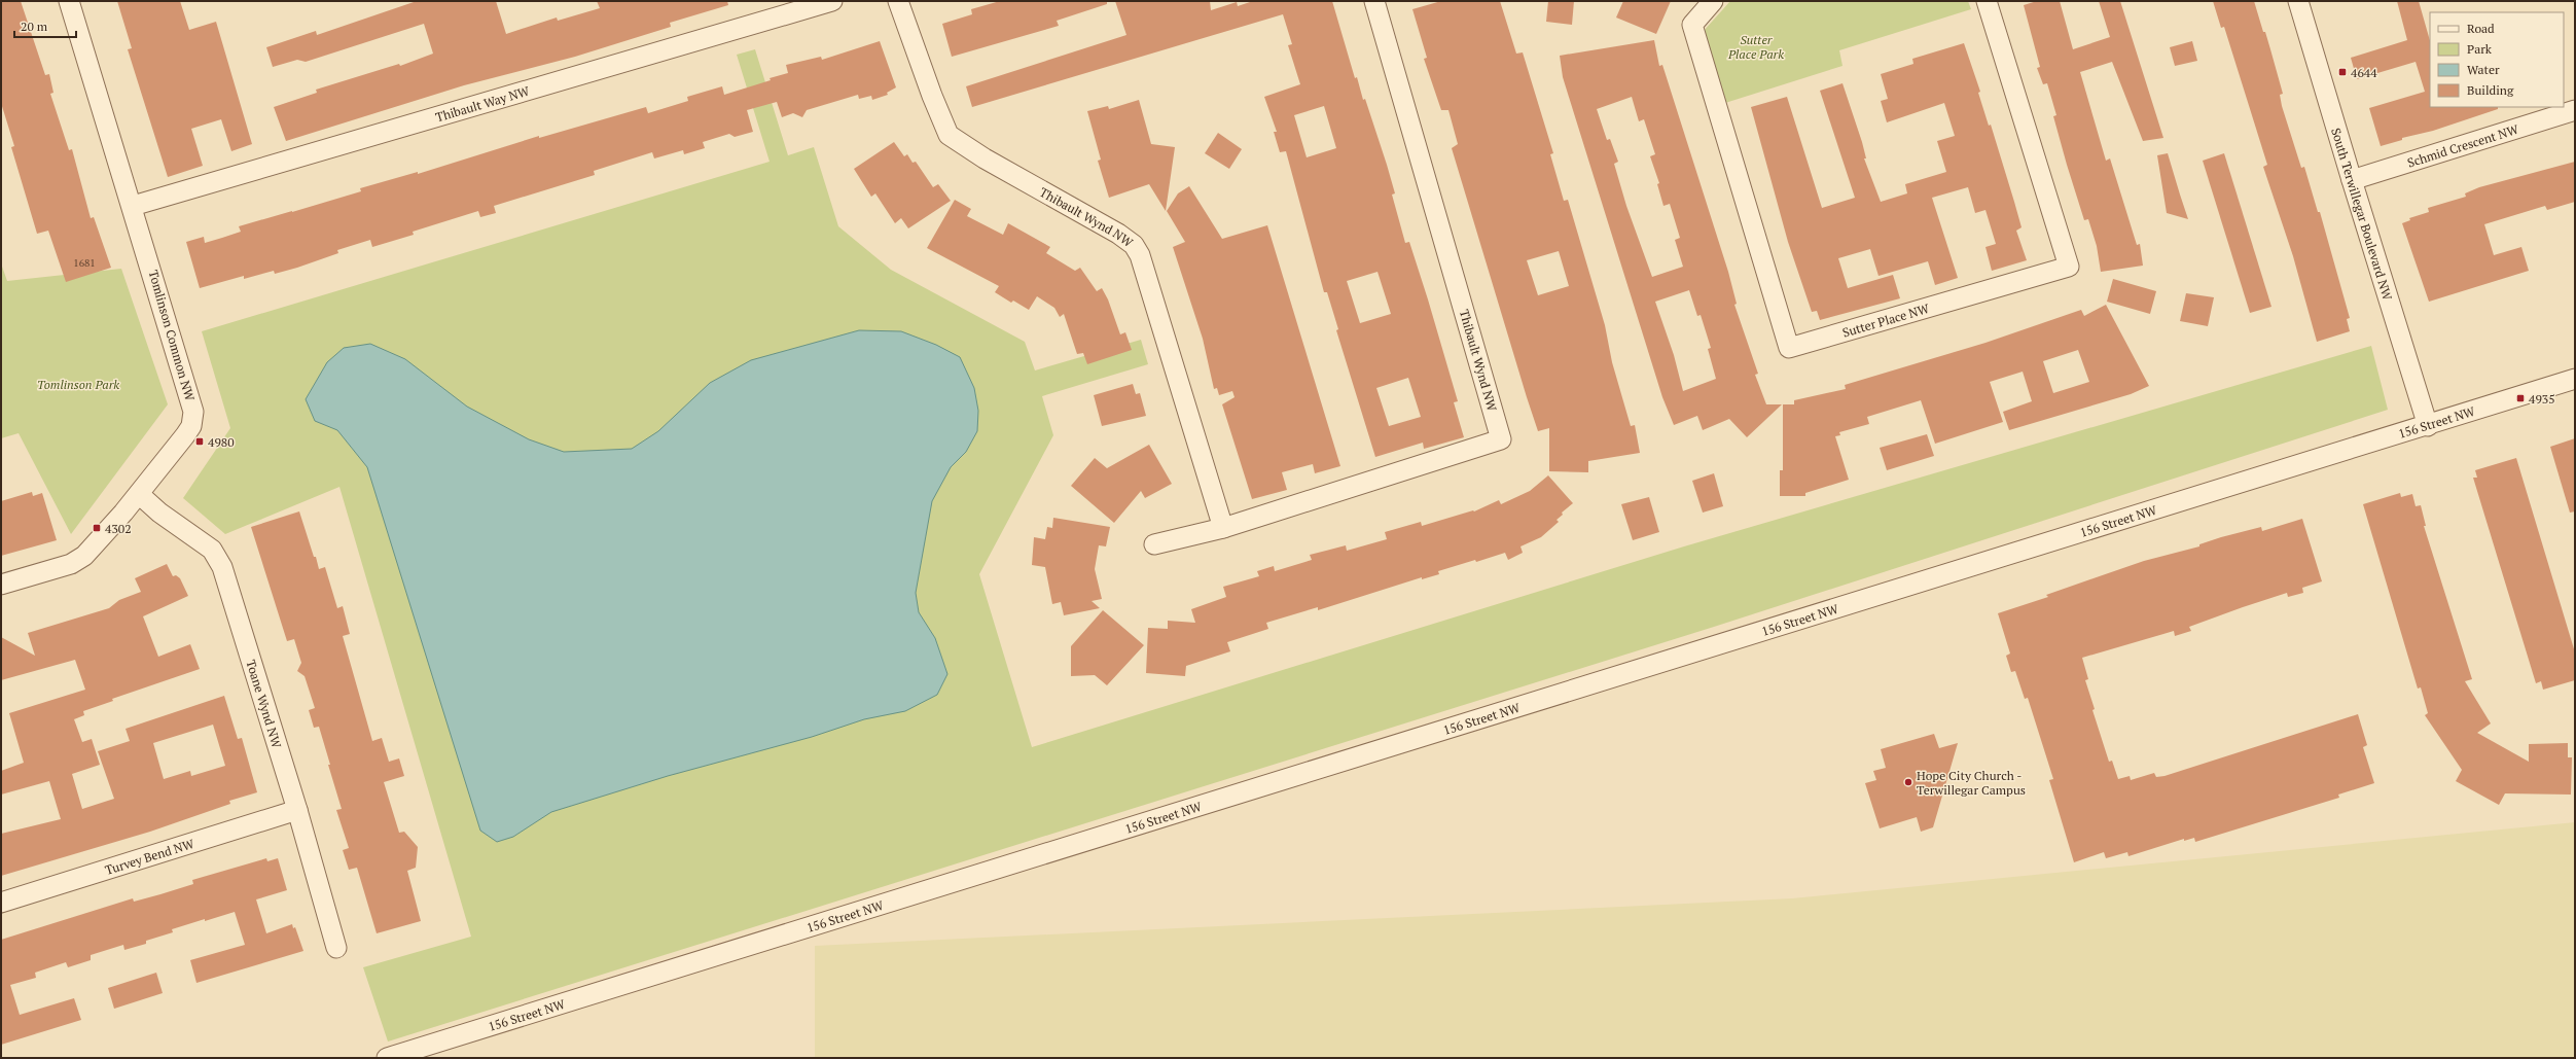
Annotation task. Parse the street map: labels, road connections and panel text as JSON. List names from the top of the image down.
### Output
{
  "streets": {
    "street": [
      "Thibault Way NW",
      "Schmid Crescent NW",
      "South Terwillegar Boulevard NW",
      "Thibault Wynd NW",
      "Sutter Place NW",
      "Tomlinson Common NW",
      "156 Street NW",
      "Toane Wynd NW",
      "Turvey Bend NW"
    ]
  },
  "crossings": [
    ["Thibault Way NW", "Tomlinson Common NW"],
    ["Schmid Crescent NW", "South Terwillegar Boulevard NW"],
    ["South Terwillegar Boulevard NW", "156 Street NW"],
    ["Tomlinson Common NW", "Toane Wynd NW"],
    ["Toane Wynd NW", "Turvey Bend NW"]
  ],
  "parks": ["Sutter Place Park", "Tomlinson Park"],
  "places": {
    "transit": [
      "4644",
      "4935",
      "4980",
      "4302"
    ],
    "other": ["Hope City Church - Terwillegar Campus"]
  },
  "house_numbers": ["1681"],
  "legend": [
    "Road",
    "Park",
    "Water",
    "Building"
  ],
  "scale_bar": "20 m"
}
